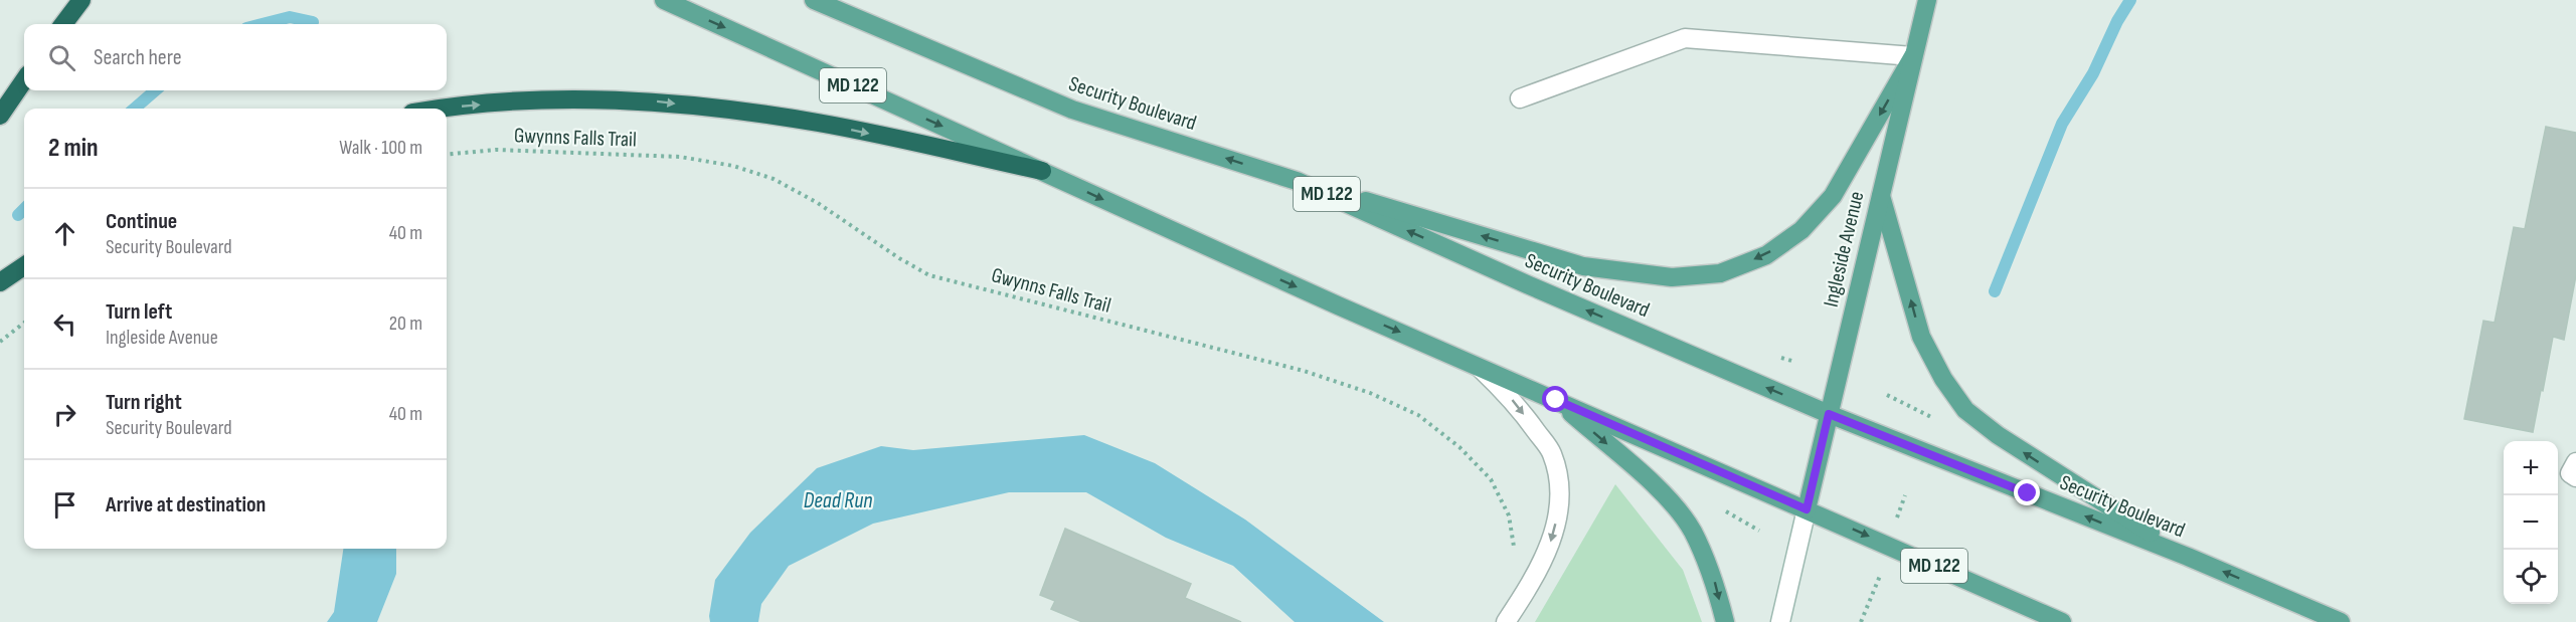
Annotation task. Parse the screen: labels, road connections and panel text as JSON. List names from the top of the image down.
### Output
{
  "streets": {
    "main road": ["MD 122", "Security Boulevard", "Ingleside Avenue"],
    "path": ["Gwynns Falls Trail"]
  },
  "crossings": [
    ["MD 122", "Ingleside Avenue"],
    ["Security Boulevard", "Ingleside Avenue"]
  ],
  "water": ["Dead Run"],
  "page": {
    "search": "Search here",
    "heading": ["2 min", "Walk · 100 m"],
    "list": [
      ["Continue", "Security Boulevard", "40 m"],
      ["Turn left", "Ingleside Avenue", "20 m"],
      ["Turn right", "Security Boulevard", "40 m"],
      "Arrive at destination"
    ],
    "map_buttons": ["+", "−"]
  }
}
